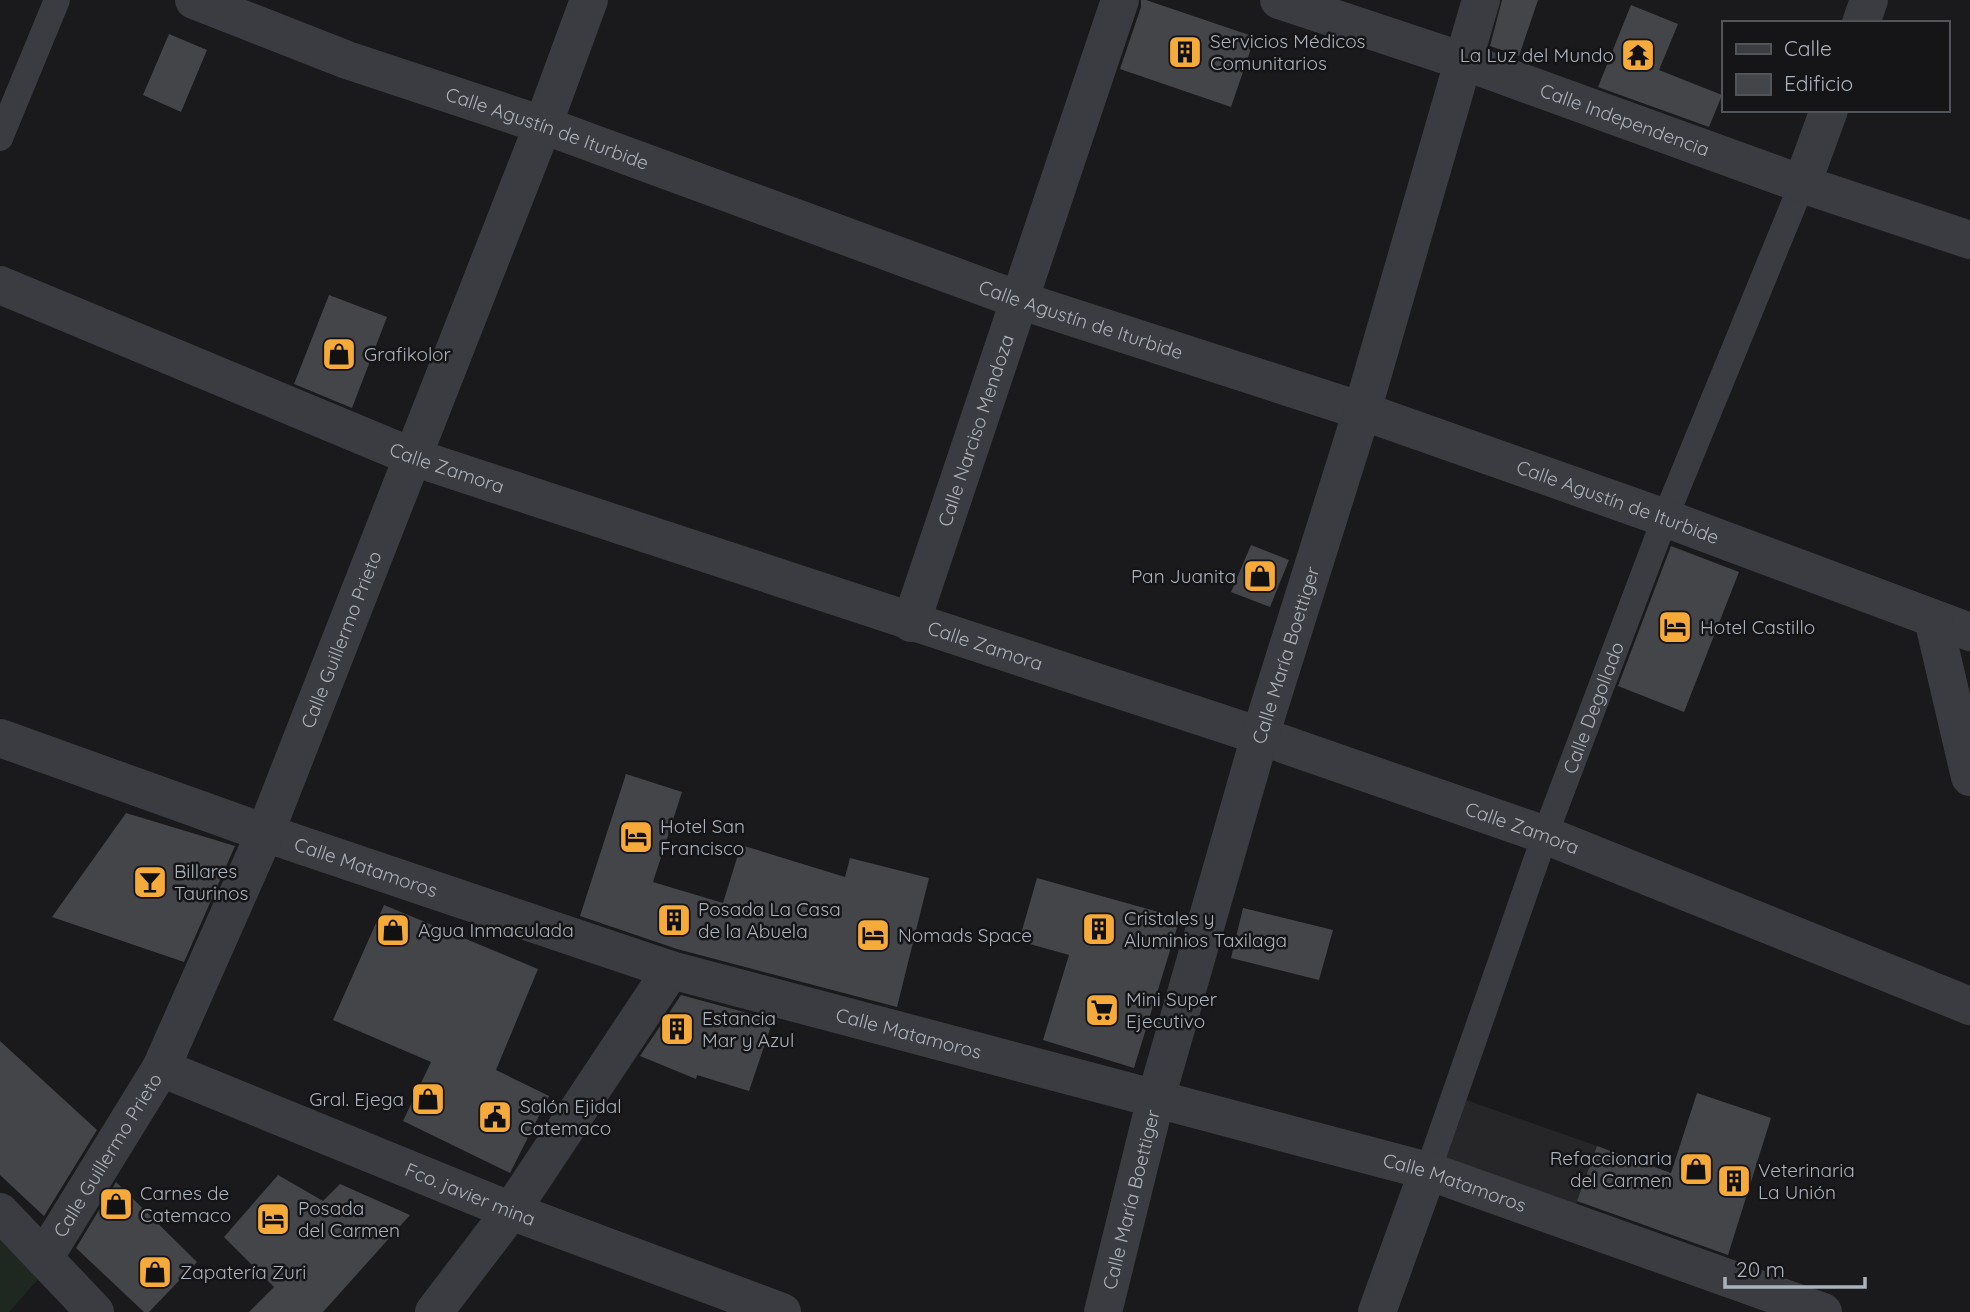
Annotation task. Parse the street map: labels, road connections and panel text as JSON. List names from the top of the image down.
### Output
{
  "streets": {
    "street": [
      "Calle Independencia",
      "Calle Agustín de Iturbide",
      "Calle Narciso Mendoza",
      "Calle Zamora",
      "Calle Guillermo Prieto",
      "Calle María Boettiger",
      "Calle Degollado",
      "Calle Matamoros",
      "Fco. javier mina"
    ]
  },
  "crossings": [
    ["Calle Independencia", "Calle María Boettiger"],
    ["Calle Independencia", "Calle Degollado"],
    ["Calle Agustín de Iturbide", "Calle Narciso Mendoza"],
    ["Calle Agustín de Iturbide", "Calle Guillermo Prieto"],
    ["Calle Agustín de Iturbide", "Calle María Boettiger"],
    ["Calle Agustín de Iturbide", "Calle Degollado"],
    ["Calle Narciso Mendoza", "Calle Zamora"],
    ["Calle Zamora", "Calle Guillermo Prieto"],
    ["Calle Zamora", "Calle María Boettiger"],
    ["Calle Zamora", "Calle Degollado"],
    ["Calle Guillermo Prieto", "Calle Matamoros"],
    ["Calle Guillermo Prieto", "Fco. javier mina"],
    ["Calle María Boettiger", "Calle Matamoros"],
    ["Calle Degollado", "Calle Matamoros"]
  ],
  "places": {
    "building": [
      "Servicios Médicos Comunitarios",
      "Posada La Casa de la Abuela",
      "Cristales y Aluminios Taxilaga",
      "Estancia Mar y Azul",
      "Veterinaria La Unión"
    ],
    "temple": ["La Luz del Mundo"],
    "shop": [
      "Grafikolor",
      "Pan Juanita",
      "Agua Inmaculada",
      "Gral. Ejega",
      "Refaccionaria del Carmen",
      "Carnes de Catemaco",
      "Zapatería Zuri"
    ],
    "hotel": [
      "Hotel Castillo",
      "Hotel San Francisco",
      "Nomads Space",
      "Posada del Carmen"
    ],
    "bar": ["Billares Taurinos"],
    "supermarket": ["Mini Super Ejecutivo"],
    "public building": ["Salón Ejidal Catemaco"]
  },
  "legend": ["Calle", "Edificio"],
  "scale_bar": "20 m"
}
